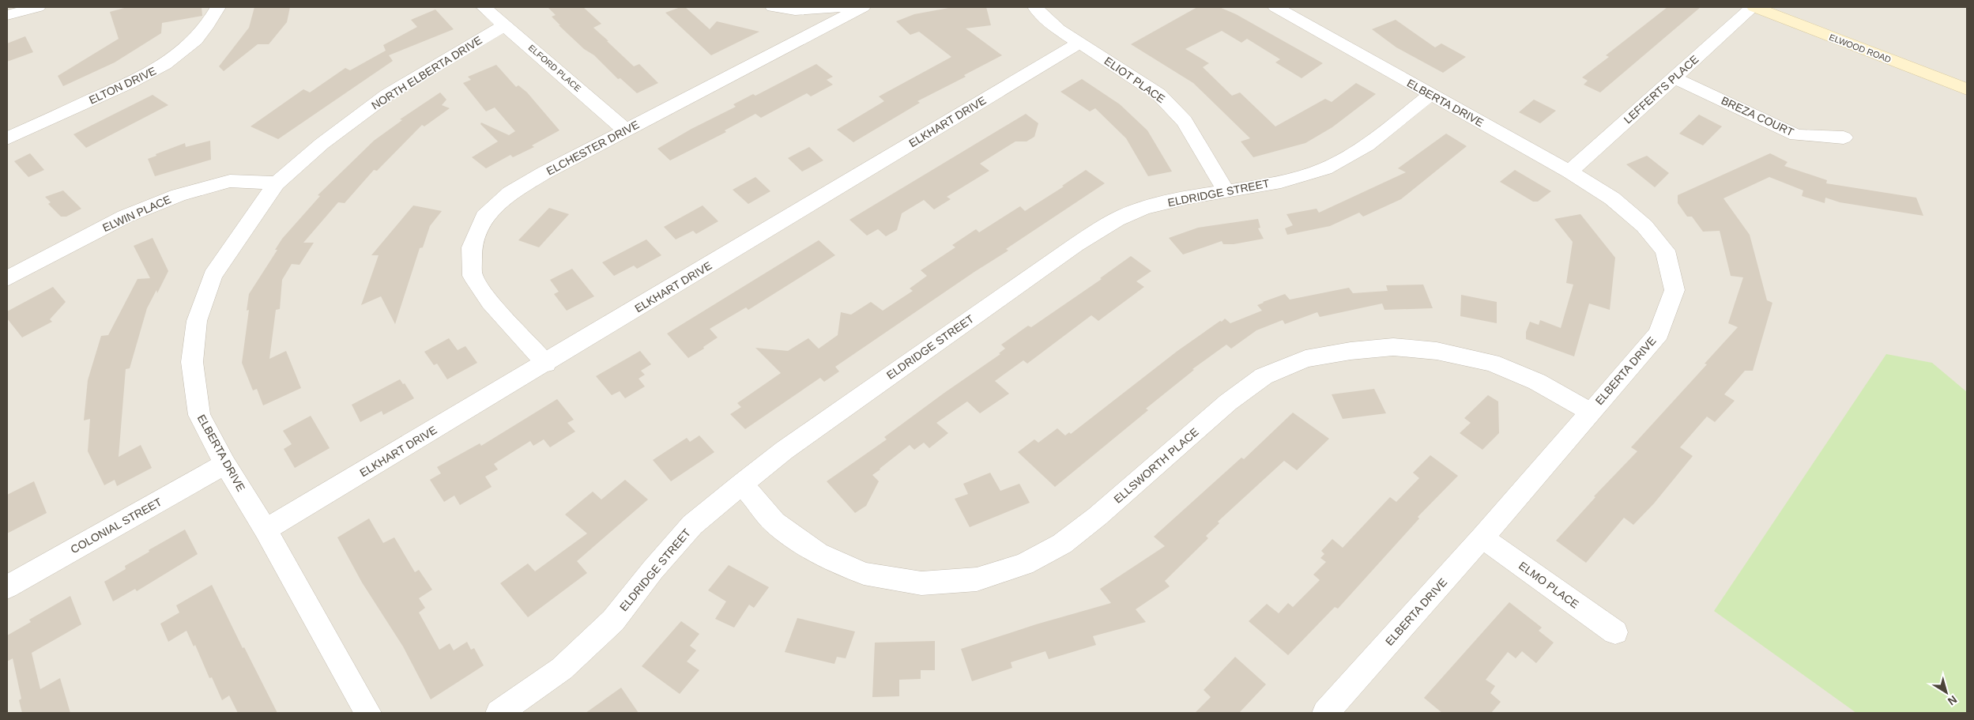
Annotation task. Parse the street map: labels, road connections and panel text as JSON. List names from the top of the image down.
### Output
{
  "streets": {
    "main road": ["ELWOOD ROAD"],
    "street": [
      "ELFORD PLACE",
      "NORTH ELBERTA DRIVE",
      "ELIOT PLACE",
      "ELTON DRIVE",
      "LEFFERTS PLACE",
      "ELBERTA DRIVE",
      "BREZA COURT",
      "ELKHART DRIVE",
      "ELCHESTER DRIVE",
      "ELDRIDGE STREET",
      "ELWIN PLACE",
      "ELLSWORTH PLACE",
      "COLONIAL STREET",
      "ELMO PLACE"
    ]
  },
  "crossings": [
    ["ELWOOD ROAD", "LEFFERTS PLACE"],
    ["ELFORD PLACE", "NORTH ELBERTA DRIVE"],
    ["ELFORD PLACE", "ELCHESTER DRIVE"],
    ["NORTH ELBERTA DRIVE", "ELBERTA DRIVE"],
    ["NORTH ELBERTA DRIVE", "ELWIN PLACE"],
    ["ELIOT PLACE", "ELKHART DRIVE"],
    ["ELIOT PLACE", "ELDRIDGE STREET"],
    ["LEFFERTS PLACE", "ELBERTA DRIVE"],
    ["LEFFERTS PLACE", "BREZA COURT"],
    ["ELBERTA DRIVE", "ELKHART DRIVE"],
    ["ELBERTA DRIVE", "ELDRIDGE STREET"],
    ["ELBERTA DRIVE", "ELWIN PLACE"],
    ["ELBERTA DRIVE", "ELLSWORTH PLACE"],
    ["ELBERTA DRIVE", "COLONIAL STREET"],
    ["ELBERTA DRIVE", "ELMO PLACE"],
    ["ELKHART DRIVE", "ELCHESTER DRIVE"],
    ["ELDRIDGE STREET", "ELLSWORTH PLACE"]
  ],
  "north": "bottom right"
}
